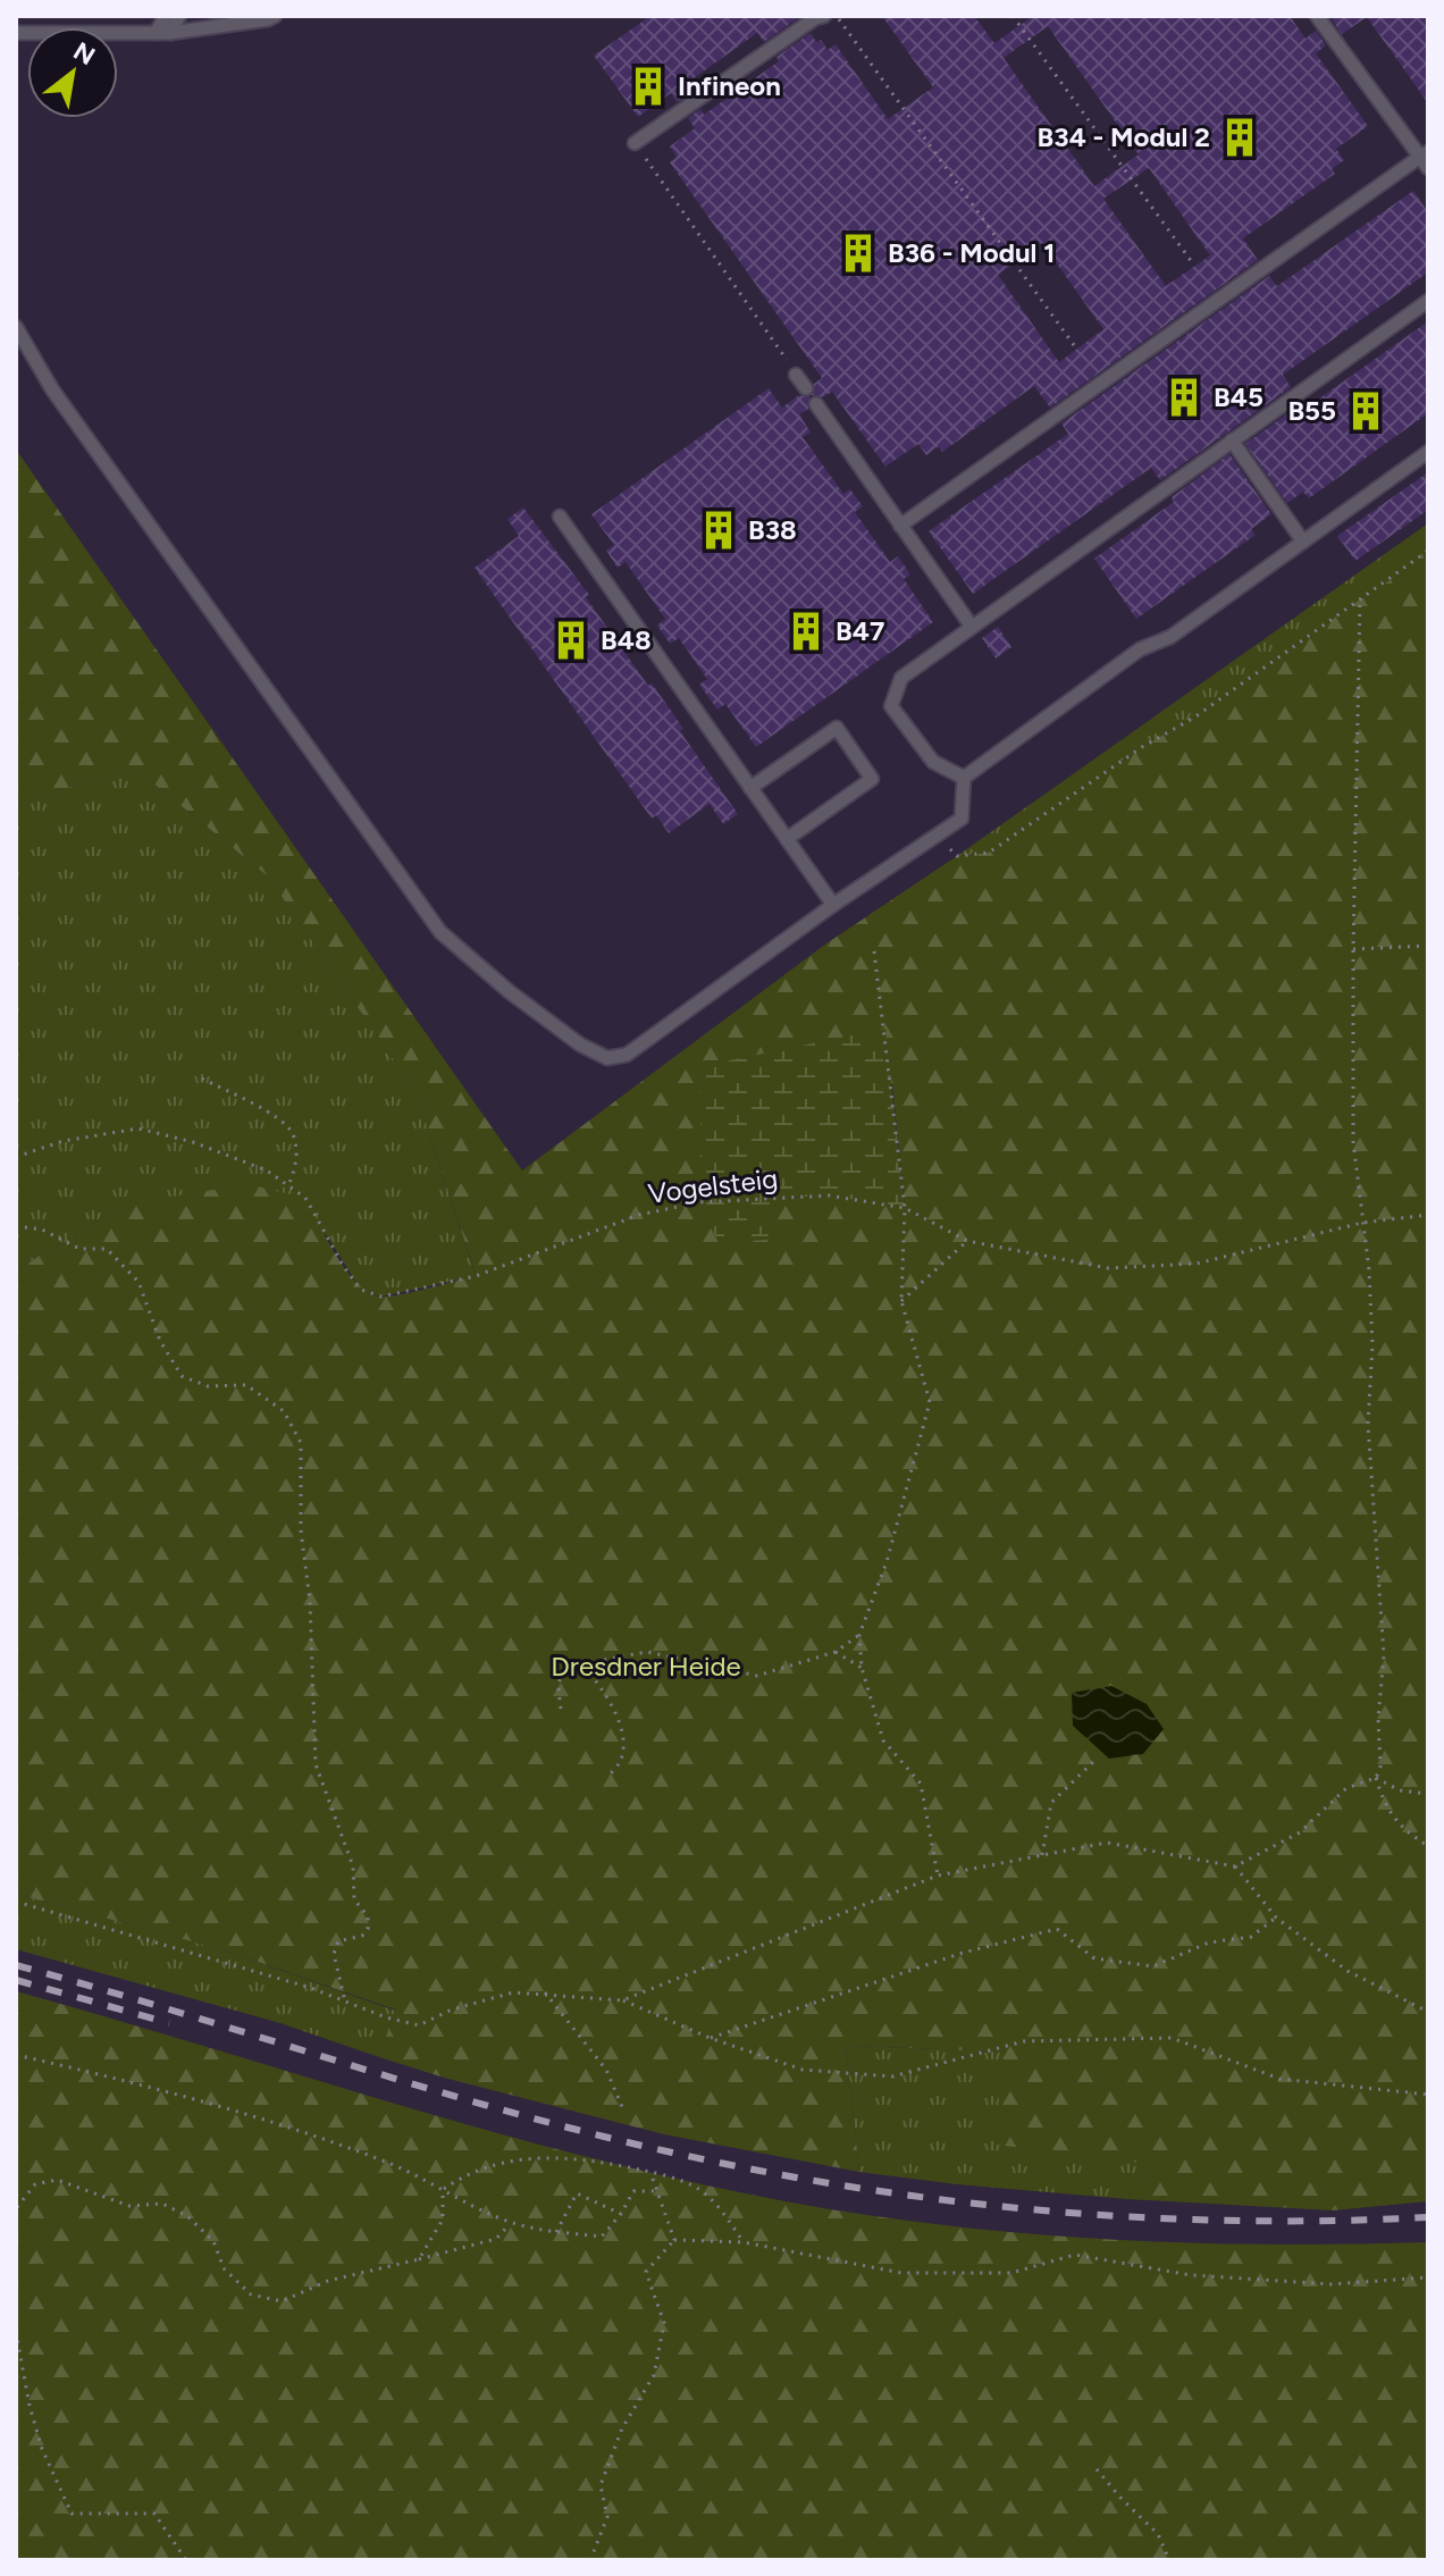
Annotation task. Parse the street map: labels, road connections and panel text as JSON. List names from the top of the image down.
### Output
{
  "streets": {
    "path": ["Vogelsteig"]
  },
  "parks": ["Dresdner Heide"],
  "places": {
    "building": [
      "Infineon",
      "B34 - Modul 2",
      "B36 - Modul 1",
      "B45",
      "B55",
      "B38",
      "B47",
      "B48"
    ]
  },
  "north": "top right"
}
